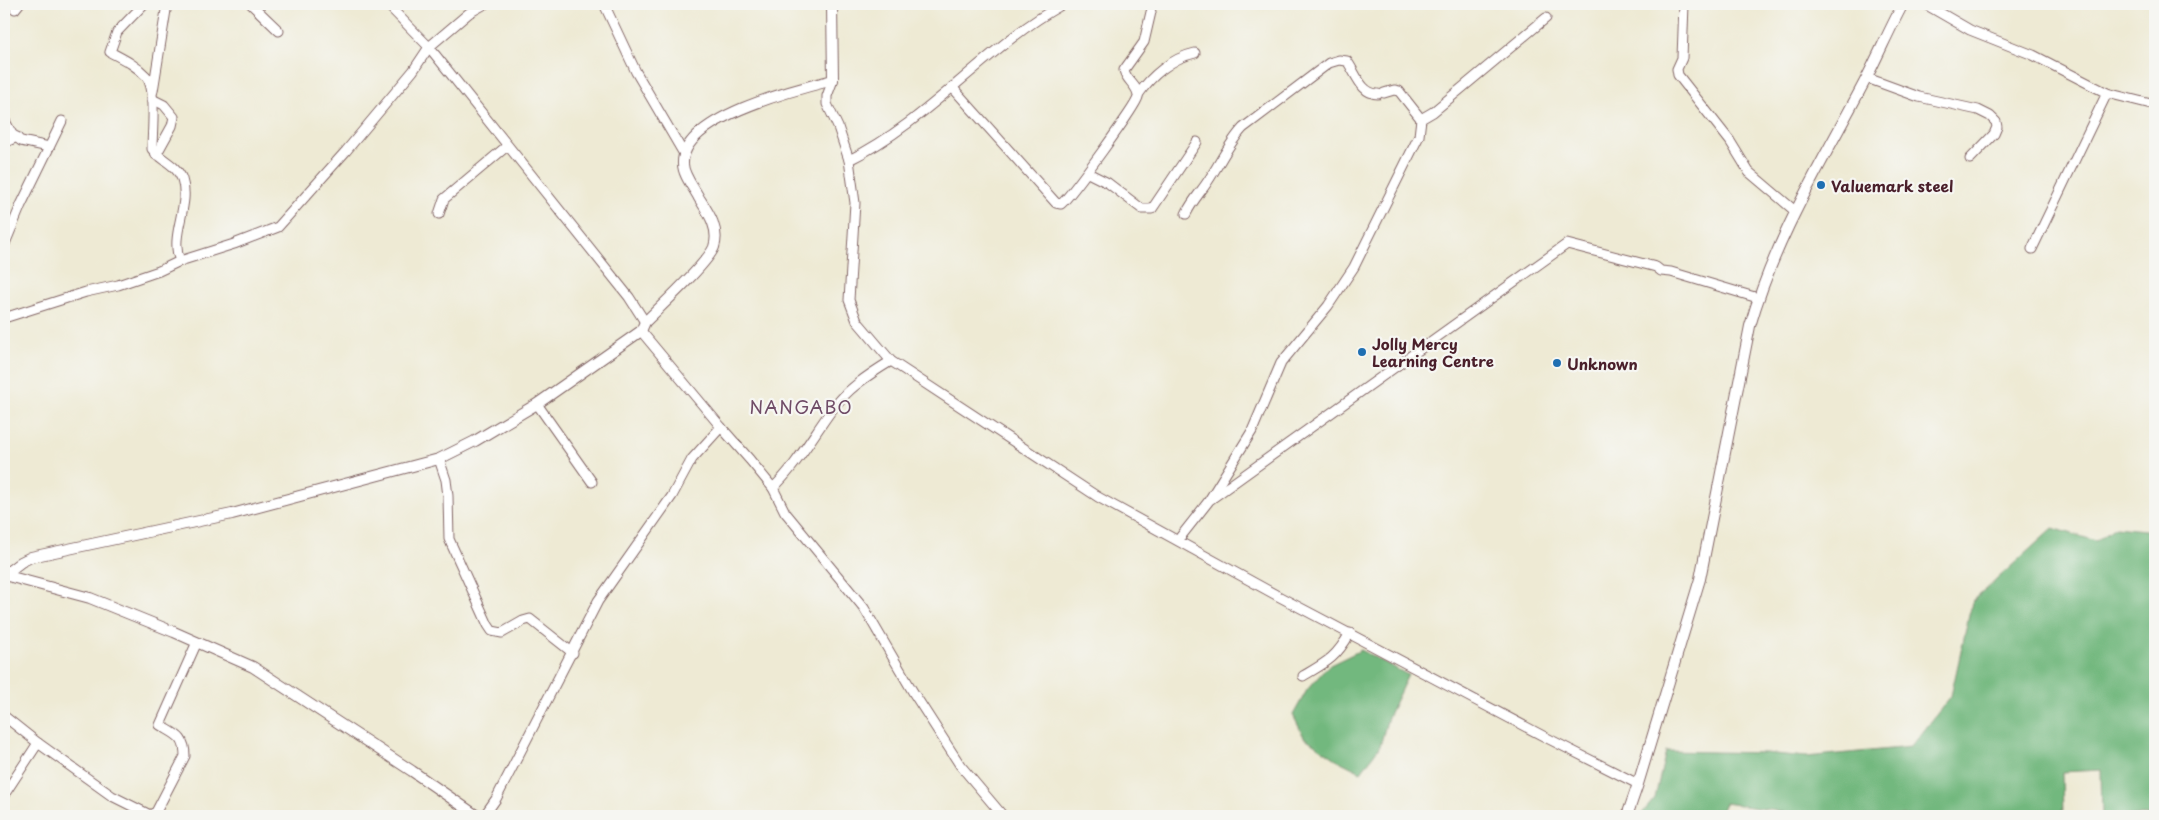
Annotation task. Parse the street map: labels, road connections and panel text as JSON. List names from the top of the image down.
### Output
{
  "districts": ["NANGABO"],
  "places": ["Valuemark steel", "Jolly Mercy Learning Centre", "Unknown"]
}
